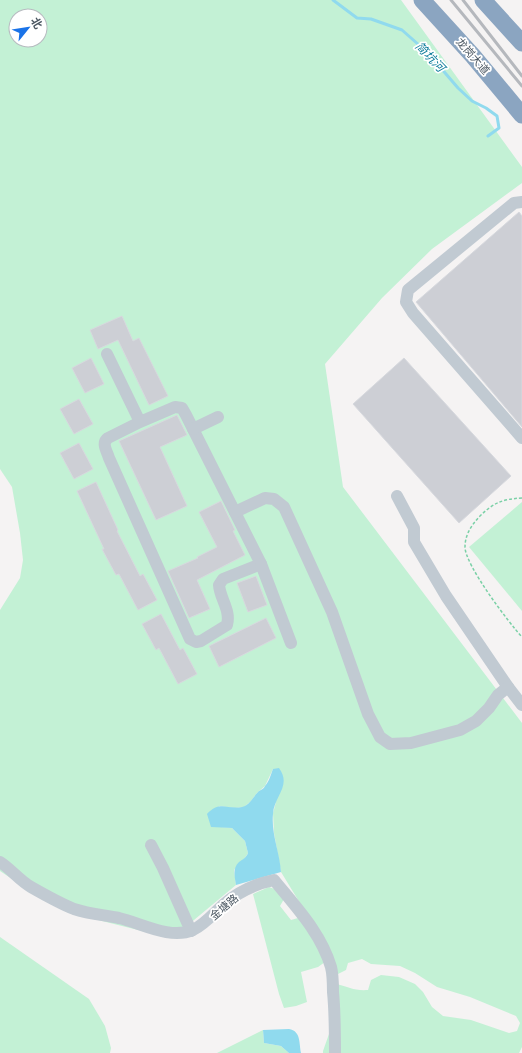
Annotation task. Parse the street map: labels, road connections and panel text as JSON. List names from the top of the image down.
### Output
{
  "streets": {
    "highway": ["龙岗大道"],
    "street": ["金塘路"]
  },
  "water": ["简坑河"],
  "north": "top right"
}
